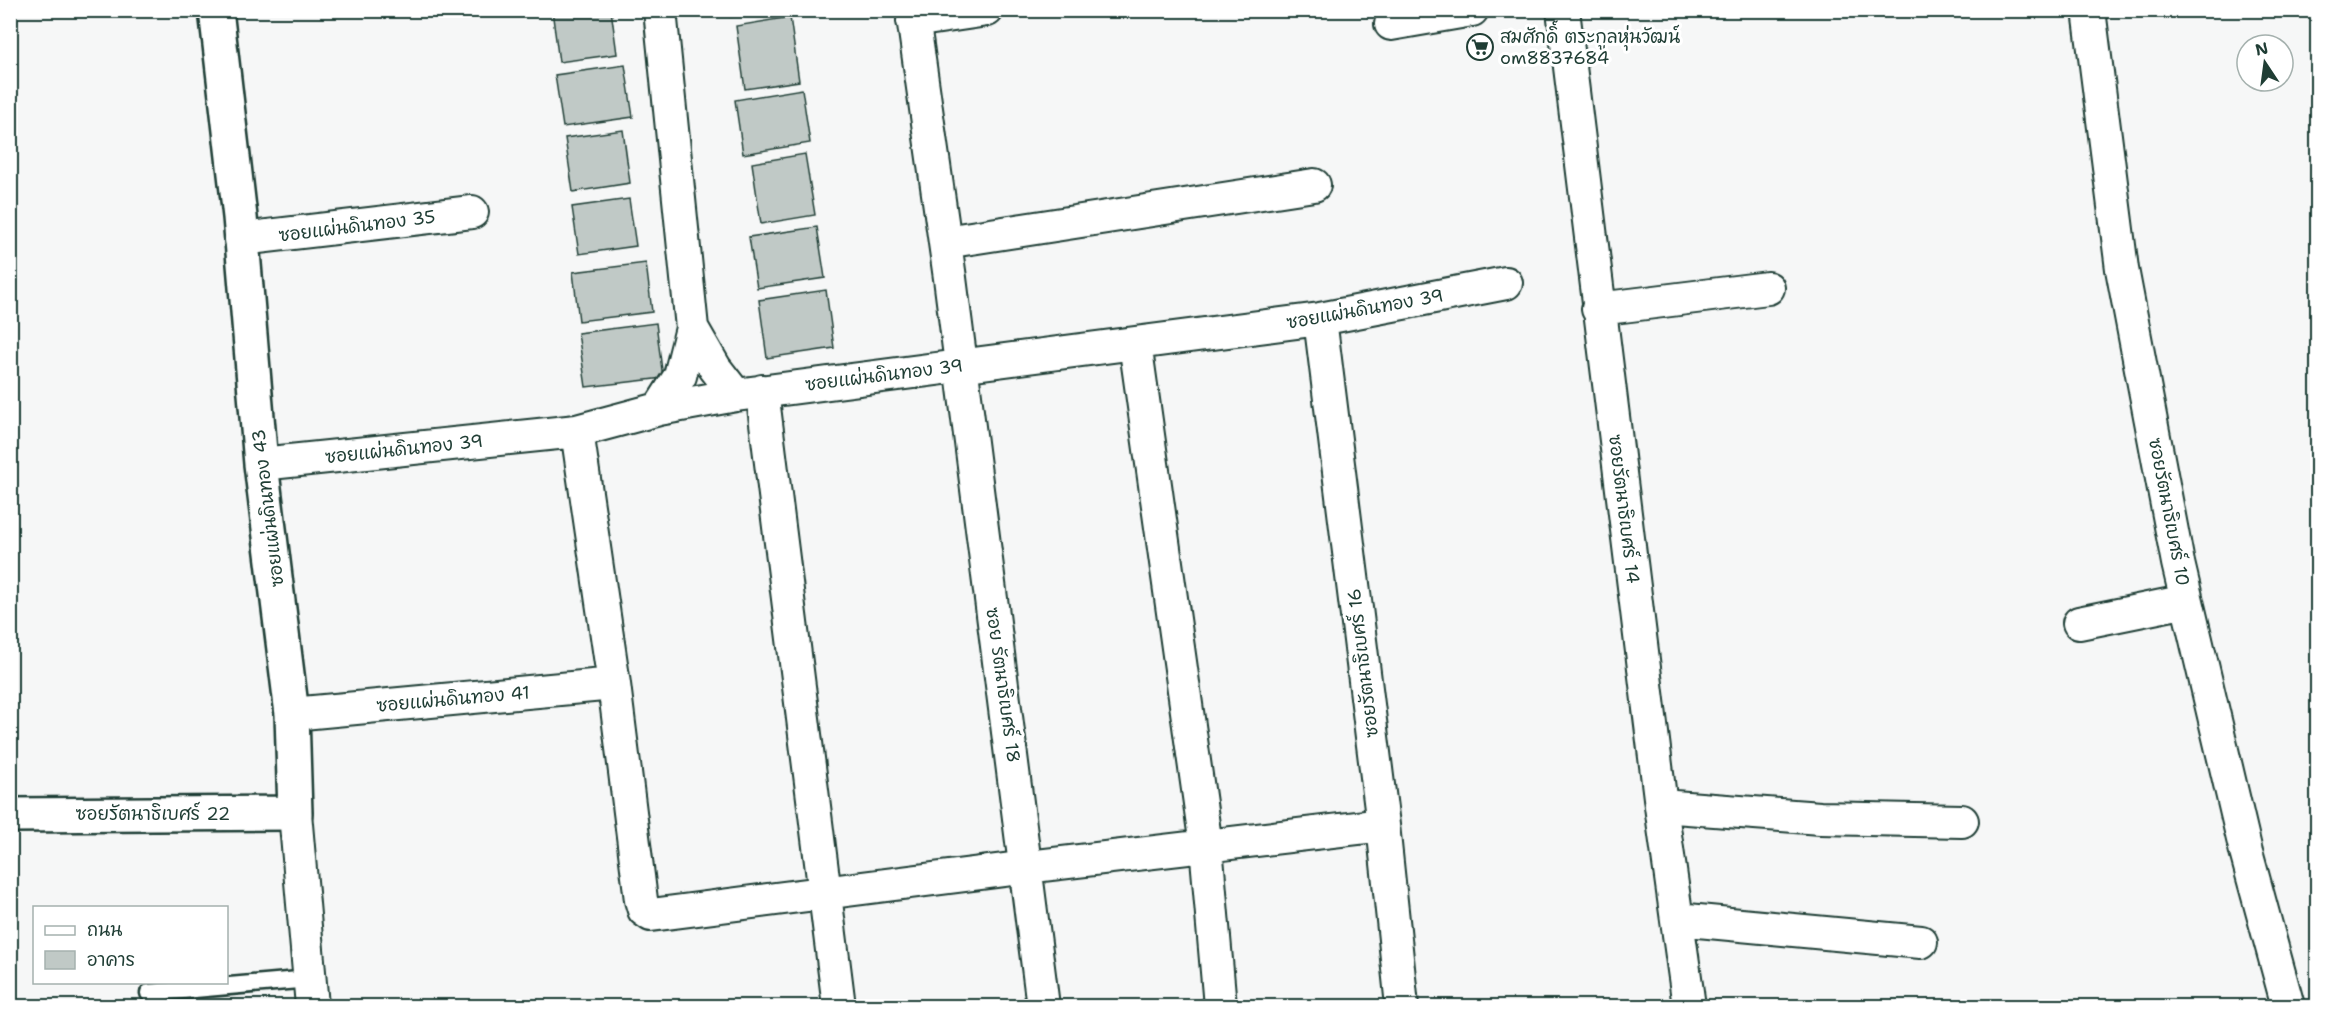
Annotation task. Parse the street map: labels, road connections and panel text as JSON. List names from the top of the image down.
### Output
{
  "streets": {
    "street": [
      "ซอยแผ่นดินทอง 35",
      "ซอยแผ่นดินทอง 39",
      "ซอยแผ่นดินทอง 43",
      "ซอยรัตนาธิเบศร์ 14",
      "ซอยรัตนาธิเบศร์ 10",
      "ซอยรัตนาธิเบศร์ 16",
      "ซอย รัตนาธิเบศร์ 18",
      "ซอยแผ่นดินทอง 41",
      "ซอยรัตนาธิเบศร์ 22"
    ]
  },
  "crossings": [
    ["ซอยแผ่นดินทอง 35", "ซอยแผ่นดินทอง 43"],
    ["ซอยแผ่นดินทอง 39", "ซอยแผ่นดินทอง 43"],
    ["ซอยแผ่นดินทอง 39", "ซอยรัตนาธิเบศร์ 16"],
    ["ซอยแผ่นดินทอง 39", "ซอย รัตนาธิเบศร์ 18"],
    ["ซอยแผ่นดินทอง 43", "ซอยแผ่นดินทอง 41"],
    ["ซอยแผ่นดินทอง 43", "ซอยรัตนาธิเบศร์ 22"]
  ],
  "places": {
    "supermarket": ["สมศักดิ์ ตระกูลหุ่นวัฒน์ om8837684"]
  },
  "legend": ["ถนน", "อาคาร"],
  "north": "top"
}
